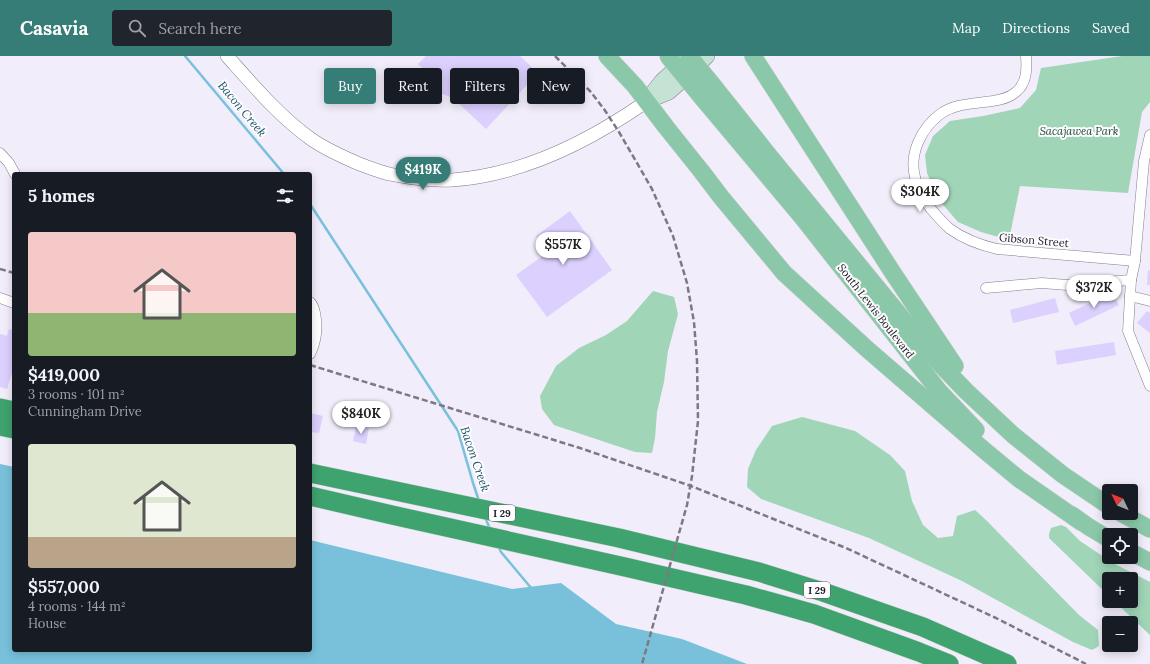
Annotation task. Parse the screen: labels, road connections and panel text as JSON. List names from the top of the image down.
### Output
{
  "streets": {
    "highway": ["I 29"],
    "main road": ["South Lewis Boulevard"],
    "street": ["Gibson Street"]
  },
  "water": ["Bacon Creek"],
  "parks": ["Sacajawea Park"],
  "north": "top left",
  "page": {
    "header": "Casavia",
    "search": "Search here",
    "nav": ["Map", "Directions", "Saved"],
    "chip": [
      "Buy",
      "Rent",
      "Filters",
      "New"
    ],
    "price": [
      "$419K",
      "$304K",
      "$557K",
      "$372K",
      "$840K"
    ],
    "heading": "5 homes",
    "list": [
      {
        "name": "$419,000",
        "note": "3 rooms · 101 m² · Cunningham Drive"
      },
      {
        "name": "$557,000",
        "note": "4 rooms · 144 m² · House"
      }
    ],
    "map_buttons": ["+", "−"]
  }
}
